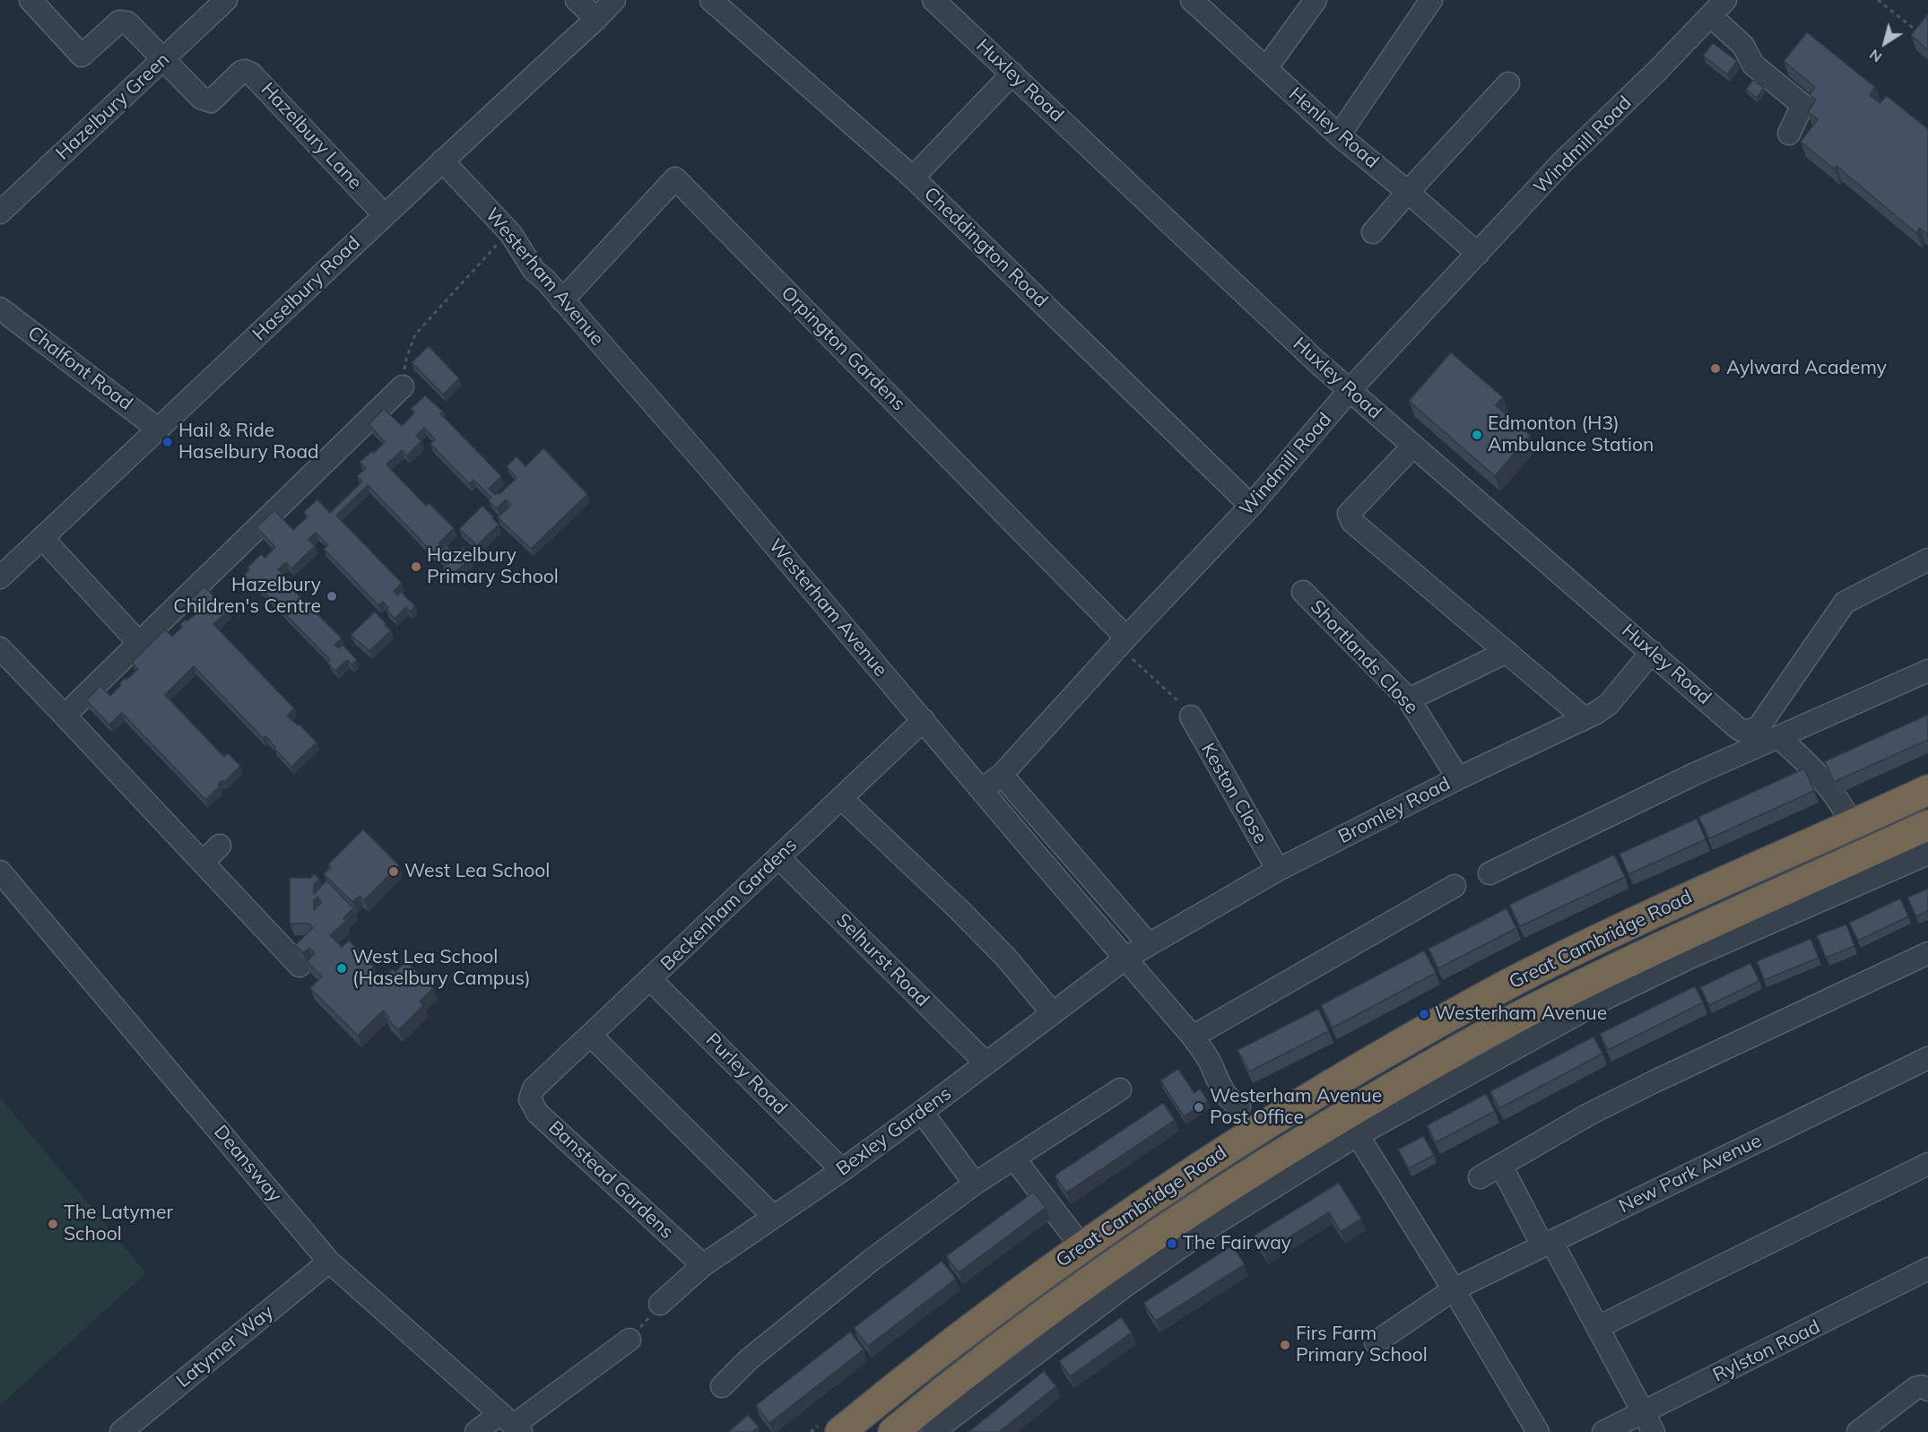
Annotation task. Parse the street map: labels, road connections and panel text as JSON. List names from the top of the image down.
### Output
{
  "streets": {
    "highway": ["Great Cambridge Road"],
    "street": [
      "Huxley Road",
      "Hazelbury Green",
      "Henley Road",
      "Hazelbury Lane",
      "Windmill Road",
      "Cheddington Road",
      "Westerham Avenue",
      "Haselbury Road",
      "Orpington Gardens",
      "Chalfont Road",
      "Shortlands Close",
      "Keston Close",
      "Bromley Road",
      "Beckenham Gardens",
      "Selhurst Road",
      "Purley Road",
      "Bexley Gardens",
      "Deansway",
      "New Park Avenue",
      "Banstead Gardens",
      "Latymer Way",
      "Rylston Road"
    ]
  },
  "crossings": [
    ["Huxley Road", "Windmill Road"],
    ["Huxley Road", "Bromley Road"],
    ["Hazelbury Green", "Hazelbury Lane"],
    ["Henley Road", "Windmill Road"],
    ["Hazelbury Lane", "Haselbury Road"],
    ["Windmill Road", "Cheddington Road"],
    ["Windmill Road", "Westerham Avenue"],
    ["Windmill Road", "Orpington Gardens"],
    ["Westerham Avenue", "Haselbury Road"],
    ["Westerham Avenue", "Orpington Gardens"],
    ["Westerham Avenue", "Bromley Road"],
    ["Westerham Avenue", "Beckenham Gardens"],
    ["Westerham Avenue", "Great Cambridge Road"],
    ["Westerham Avenue", "Bexley Gardens"],
    ["Haselbury Road", "Chalfont Road"],
    ["Shortlands Close", "Bromley Road"],
    ["Keston Close", "Bromley Road"],
    ["Bromley Road", "Bexley Gardens"],
    ["Beckenham Gardens", "Selhurst Road"],
    ["Beckenham Gardens", "Purley Road"],
    ["Beckenham Gardens", "Banstead Gardens"],
    ["Selhurst Road", "Bexley Gardens"],
    ["Purley Road", "Bexley Gardens"],
    ["Bexley Gardens", "Banstead Gardens"],
    ["Deansway", "Latymer Way"]
  ],
  "places": [
    "Aylward Academy",
    "Edmonton (H3) Ambulance Station",
    "Hail & Ride Haselbury Road",
    "Hazelbury Primary School",
    "Hazelbury Children's Centre",
    "West Lea School",
    "West Lea School (Haselbury Campus)",
    "Westerham Avenue",
    "Westerham Avenue Post Office",
    "The Latymer School",
    "The Fairway",
    "Firs Farm Primary School"
  ],
  "north": "bottom left"
}
